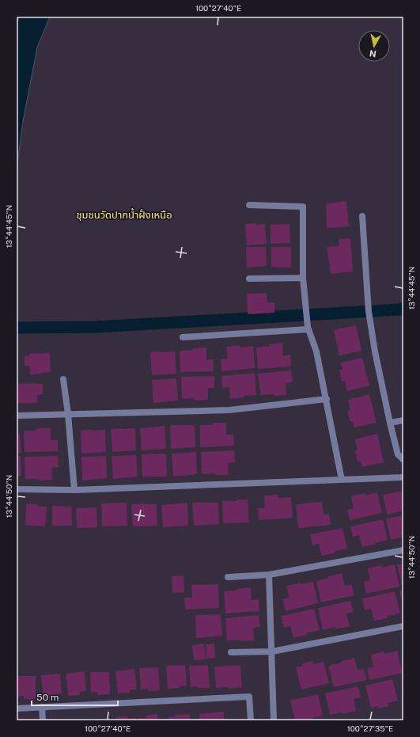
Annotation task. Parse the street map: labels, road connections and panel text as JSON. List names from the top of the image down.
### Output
{
  "districts": ["ชุมชนวัดปากน้ำฝั่งเหนือ"],
  "scale_bar": "50 m",
  "north": "bottom",
  "coordinates": [
    "100°27'40\"E",
    "13°44'45\"N",
    "13°44'50\"N",
    "100°27'35\"E"
  ]
}
